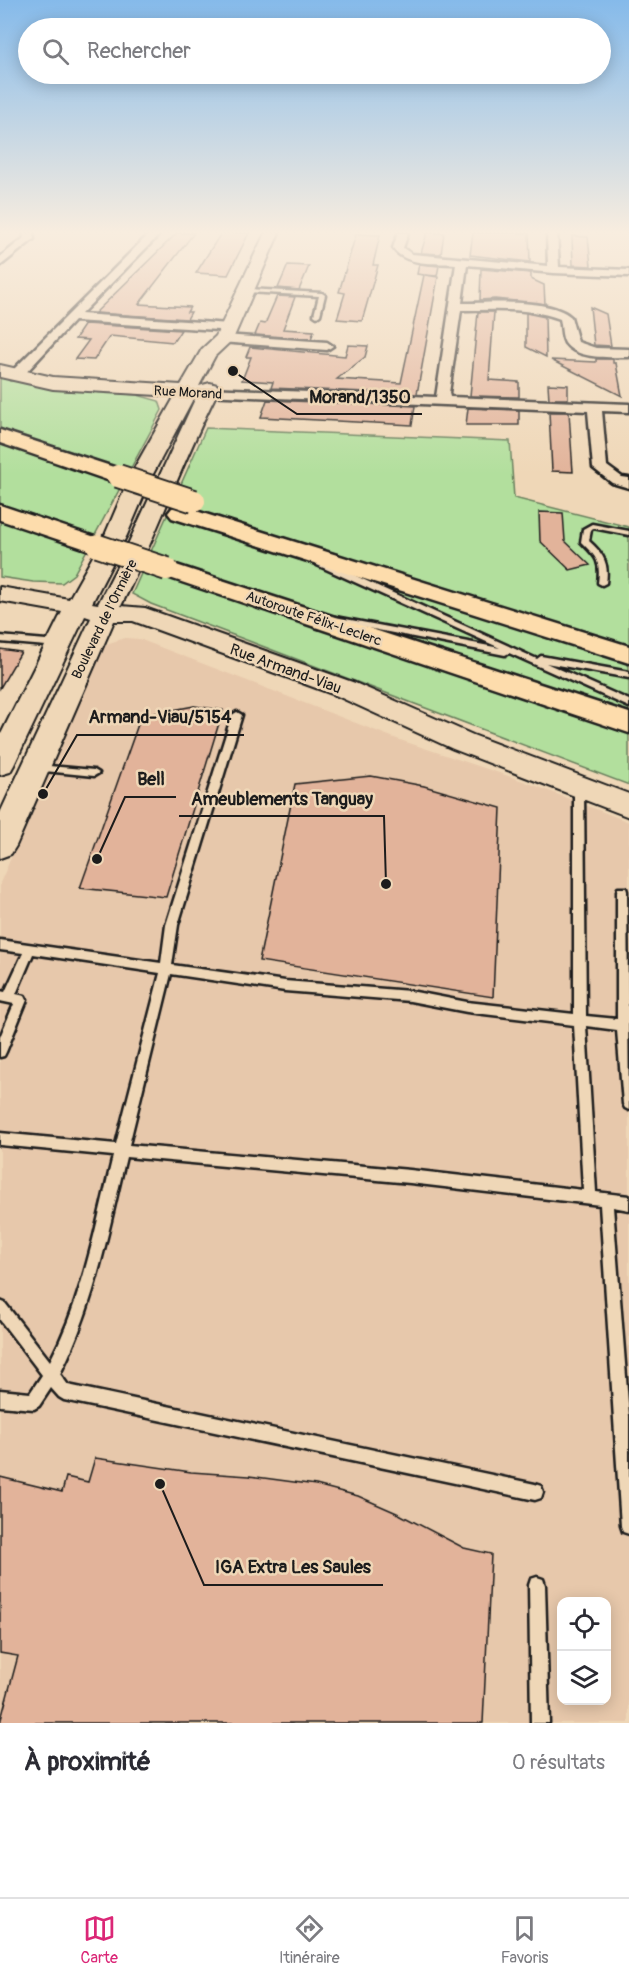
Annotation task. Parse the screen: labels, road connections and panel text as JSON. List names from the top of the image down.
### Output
{
  "streets": {
    "highway": ["Autoroute Félix-Leclerc"],
    "main road": ["Rue Morand", "Boulevard de l'Ormière", "Rue Armand-Viau"]
  },
  "crossings": [
    ["Rue Morand", "Boulevard de l'Ormière"],
    ["Boulevard de l'Ormière", "Rue Armand-Viau"]
  ],
  "places": [
    "Morand/1350",
    "Armand-Viau/5154",
    "Bell",
    "Ameublements Tanguay",
    "IGA Extra Les Saules"
  ],
  "page": {
    "search": "Rechercher",
    "heading": ["À proximité", "0 résultats"],
    "nav": ["Carte", "Itinéraire", "Favoris"]
  }
}
